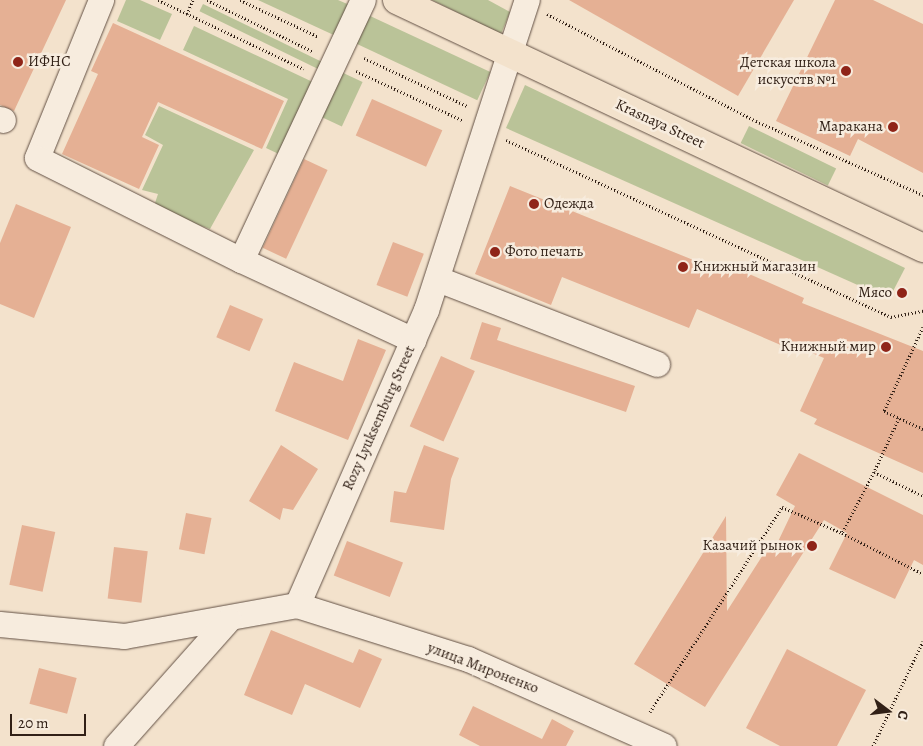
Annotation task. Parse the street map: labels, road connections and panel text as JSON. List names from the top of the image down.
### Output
{
  "streets": {
    "main road": ["Krasnaya Street"],
    "street": ["Rozy Lyuksemburg Street", "улица Мироненко"]
  },
  "crossings": [
    ["Krasnaya Street", "Rozy Lyuksemburg Street"],
    ["Rozy Lyuksemburg Street", "улица Мироненко"]
  ],
  "places": [
    "ИФНС",
    "Детская школа искусств №1",
    "Маракана",
    "Одежда",
    "Фото печать",
    "Книжный магазин",
    "Мясо",
    "Книжный мир",
    "Казачий рынок"
  ],
  "scale_bar": "20 m",
  "north": "right"
}
